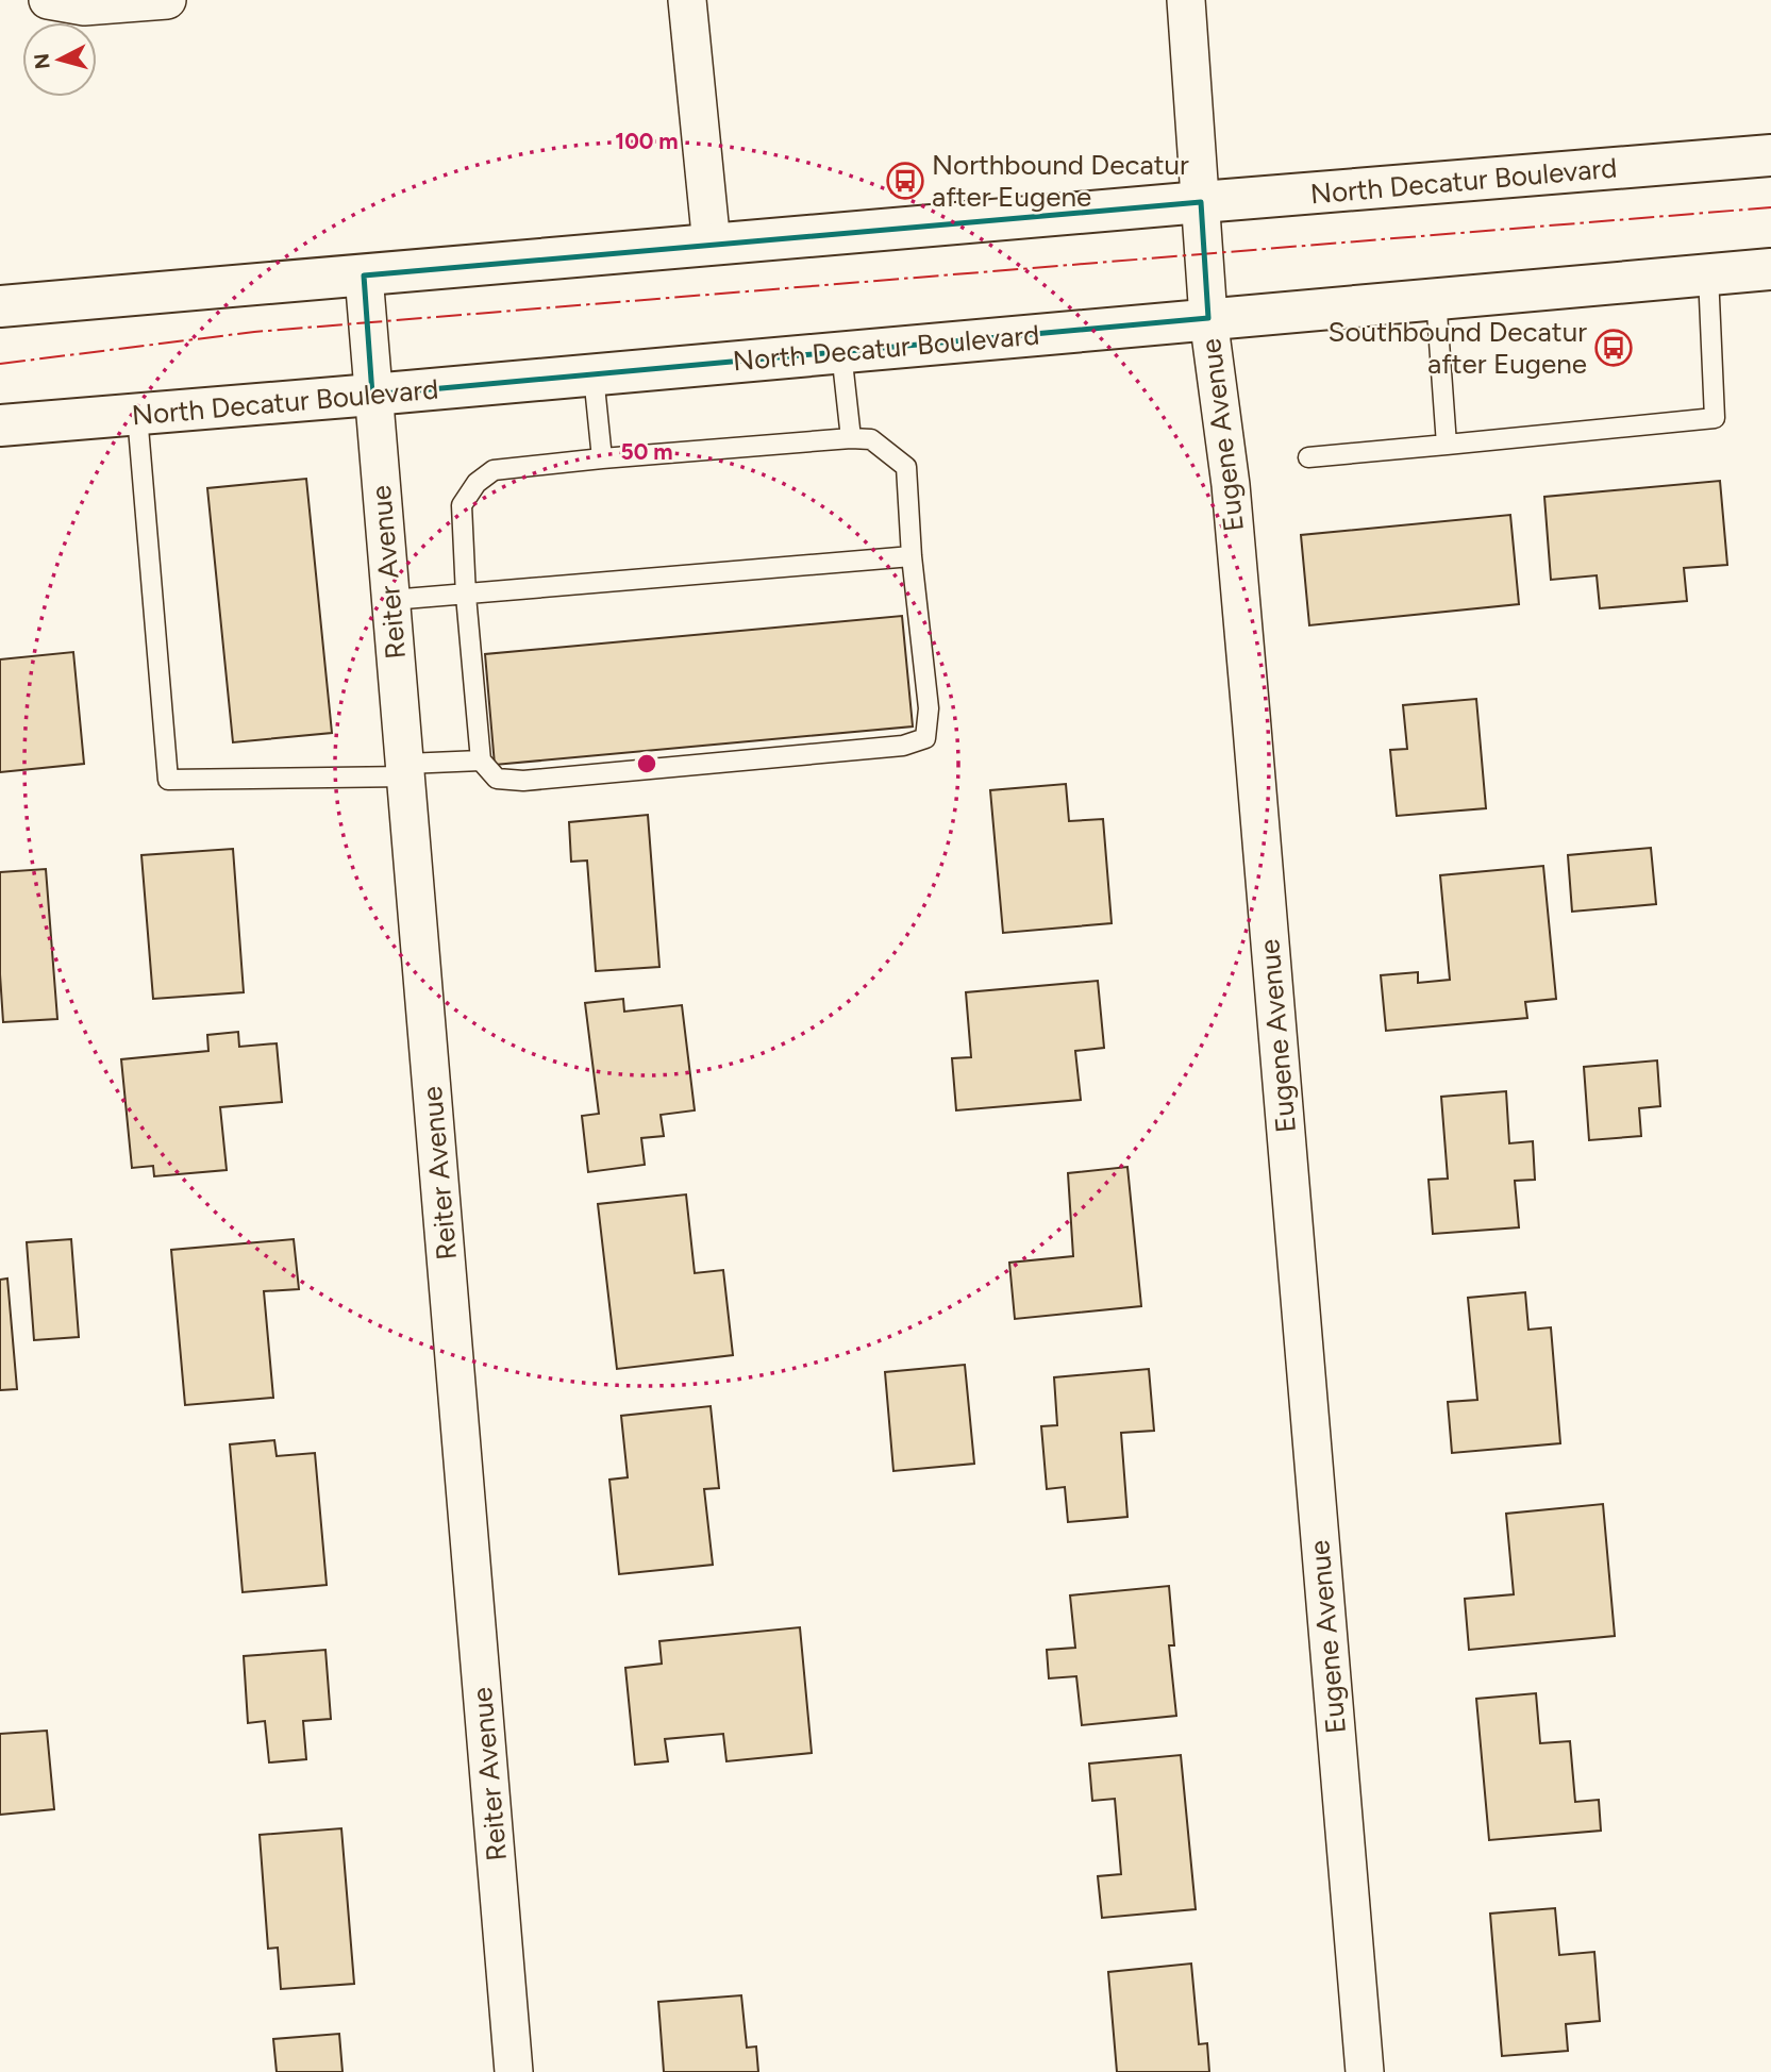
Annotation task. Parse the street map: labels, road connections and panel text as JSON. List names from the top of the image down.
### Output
{
  "streets": {
    "main road": ["North Decatur Boulevard"],
    "street": ["Eugene Avenue", "Reiter Avenue"]
  },
  "crossings": [
    ["North Decatur Boulevard", "Eugene Avenue"],
    ["North Decatur Boulevard", "Reiter Avenue"]
  ],
  "places": {
    "bus stop": ["Northbound Decatur after Eugene", "Southbound Decatur after Eugene"]
  },
  "north": "left",
  "rings": ["100 m", "50 m"]
}
